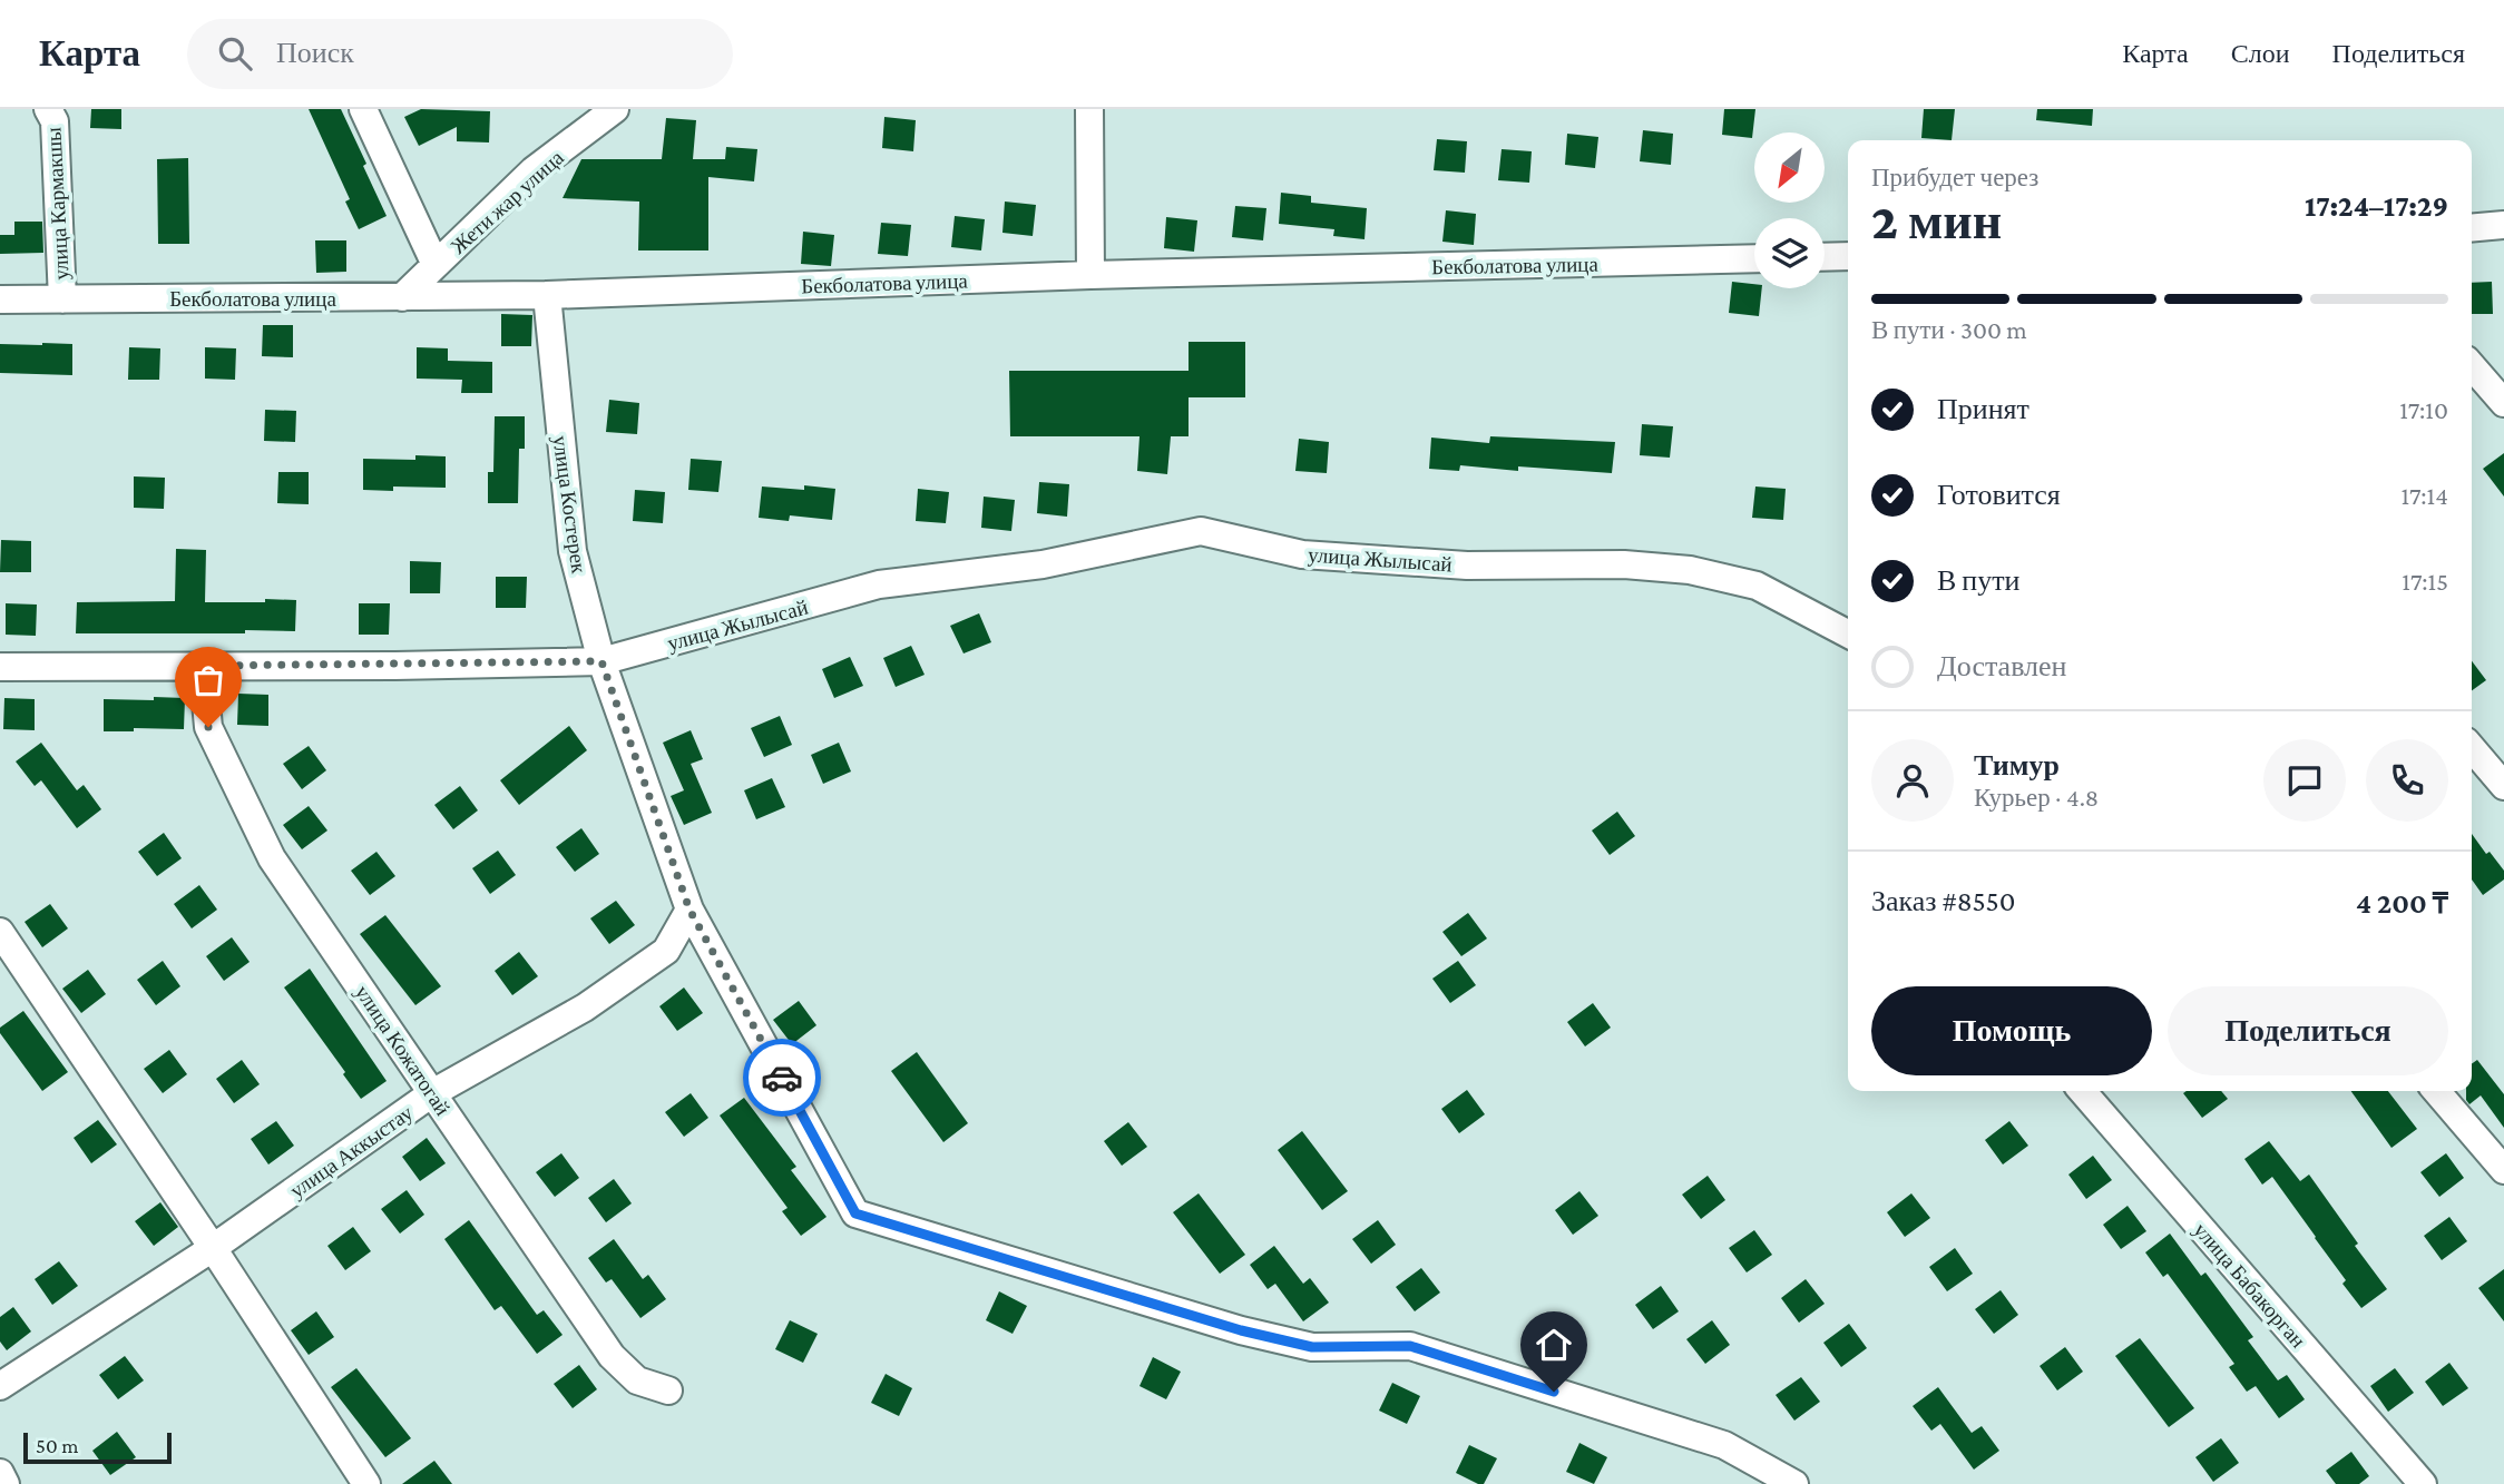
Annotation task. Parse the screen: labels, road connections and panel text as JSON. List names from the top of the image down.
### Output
{
  "streets": {
    "street": [
      "Жети жар улица",
      "улица Кармакшы",
      "Бекболатова улица",
      "улица Костерек",
      "улица Жылысай",
      "улица Кожатогай",
      "улица Аккыстау",
      "улица Бабакорган"
    ]
  },
  "crossings": [
    ["Жети жар улица", "Бекболатова улица"],
    ["улица Кармакшы", "Бекболатова улица"],
    ["Бекболатова улица", "улица Костерек"],
    ["улица Костерек", "улица Жылысай"],
    ["улица Костерек", "улица Аккыстау"],
    ["улица Жылысай", "улица Кожатогай"],
    ["улица Кожатогай", "улица Аккыстау"]
  ],
  "scale_bar": "50 m",
  "north": "bottom left",
  "page": {
    "header": "Карта",
    "search": "Поиск",
    "nav": ["Карта", "Слои", "Поделиться"],
    "heading": ["2 мин", "Прибудет через", "17:24–17:29"],
    "panel": [
      "Тимур",
      "Курьер · 4.8",
      "Заказ #8550",
      "4 200 ₸"
    ],
    "bar": "В пути · 300 m",
    "list": [
      ["Принят", "17:10"],
      ["Готовится", "17:14"],
      ["В пути", "17:15"],
      "Доставлен"
    ],
    "buttons": ["Помощь", "Поделиться"],
    "scale": "50 m"
  }
}
